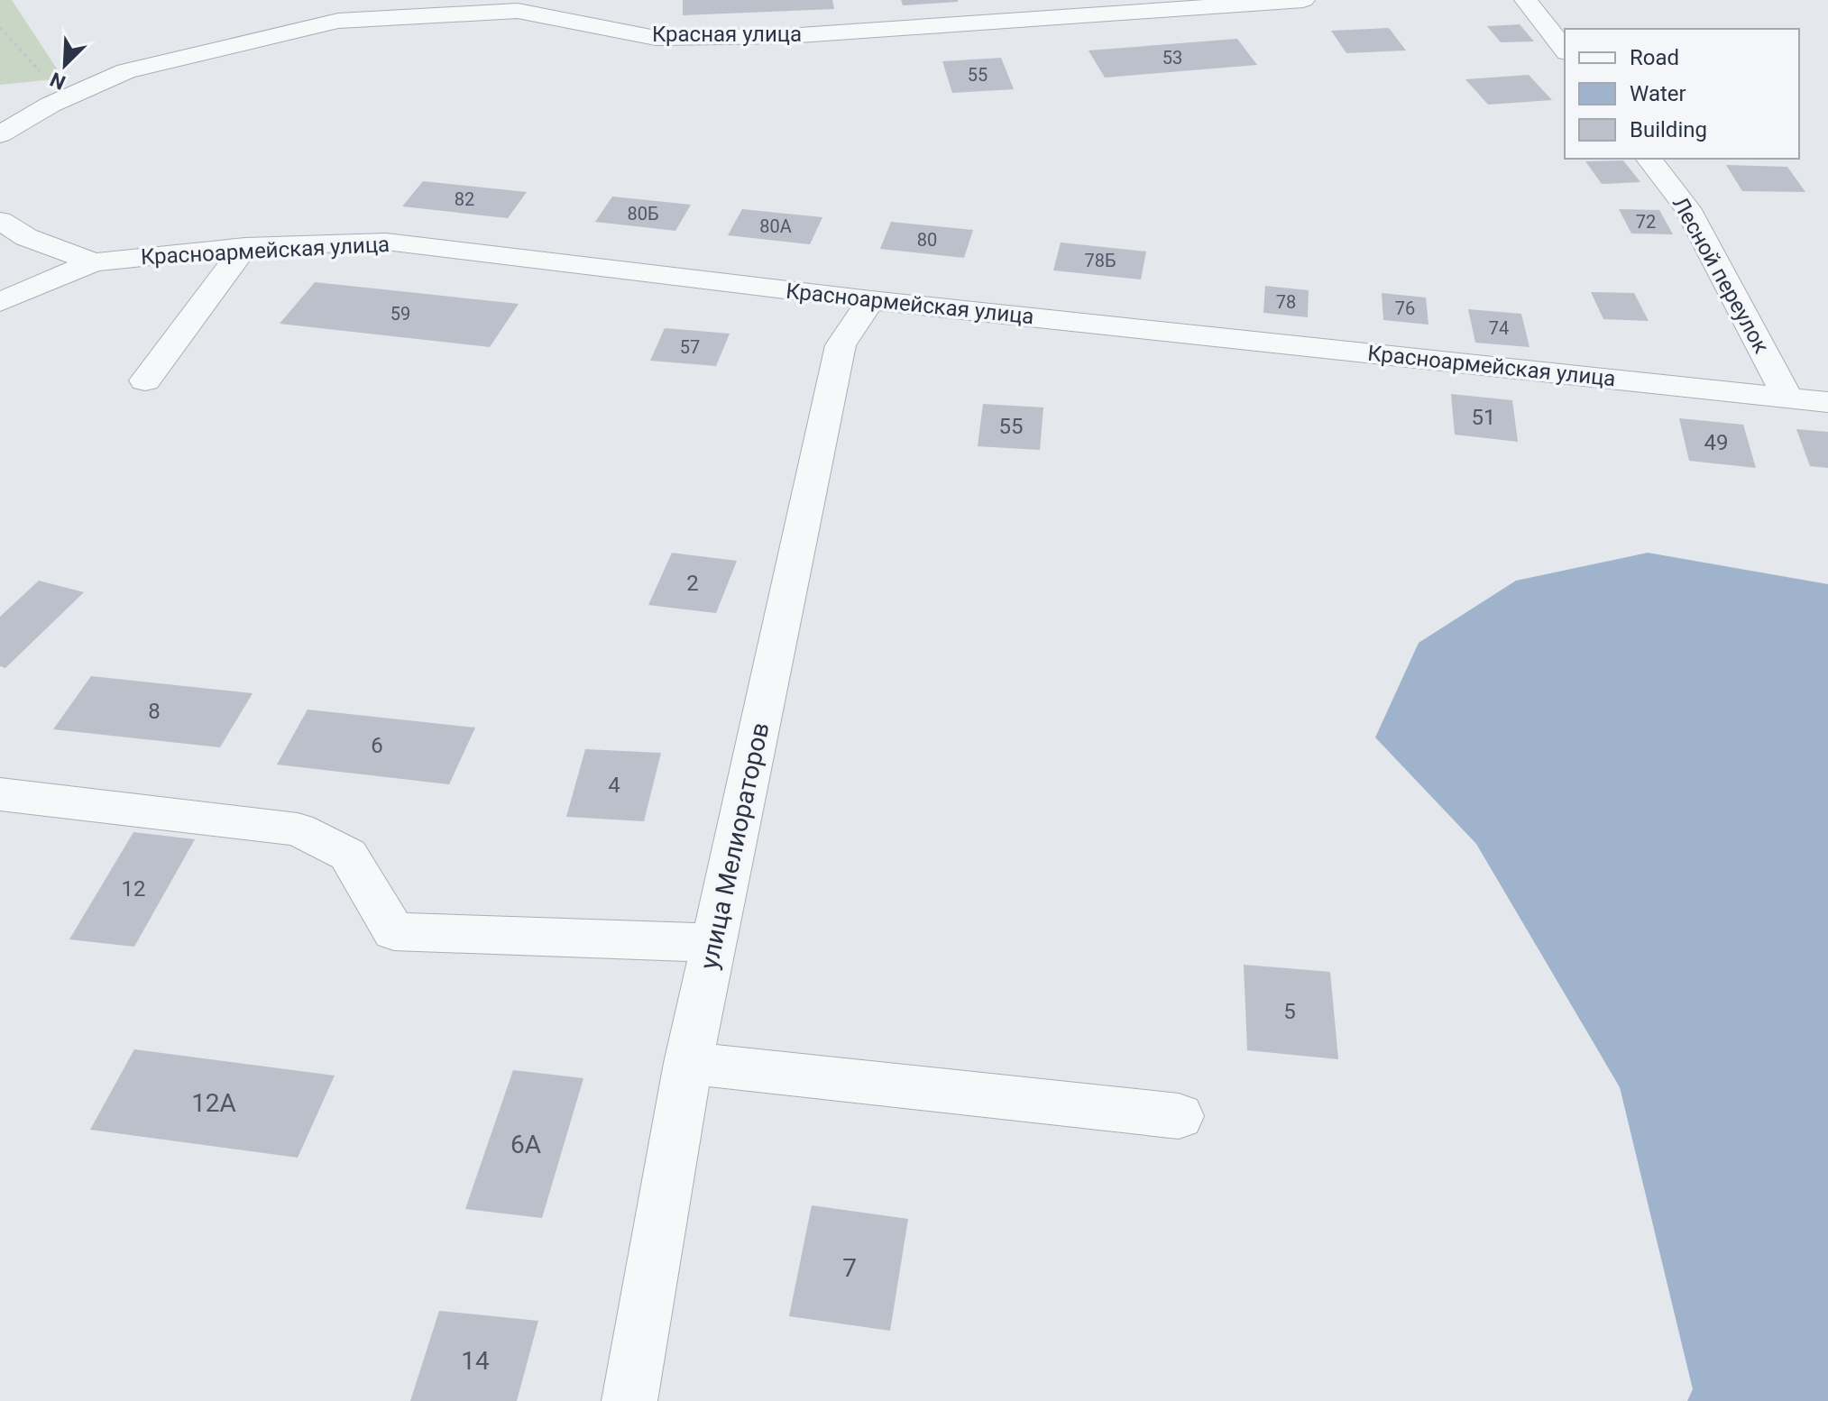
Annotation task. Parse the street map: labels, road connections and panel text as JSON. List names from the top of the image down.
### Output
{
  "streets": {
    "street": [
      "Красная улица",
      "Красноармейская улица",
      "Лесной переулок",
      "улица Мелиораторов"
    ]
  },
  "crossings": [
    ["Красноармейская улица", "Лесной переулок"],
    ["Красноармейская улица", "улица Мелиораторов"]
  ],
  "house_numbers": [
    "53",
    "55",
    "82",
    "80Б",
    "72",
    "80А",
    "80",
    "78Б",
    "78",
    "76",
    "59",
    "74",
    "57",
    "51",
    "55",
    "49",
    "2",
    "8",
    "6",
    "4",
    "12",
    "5",
    "12А",
    "6А",
    "7",
    "14"
  ],
  "legend": ["Road", "Water", "Building"],
  "north": "bottom left"
}
